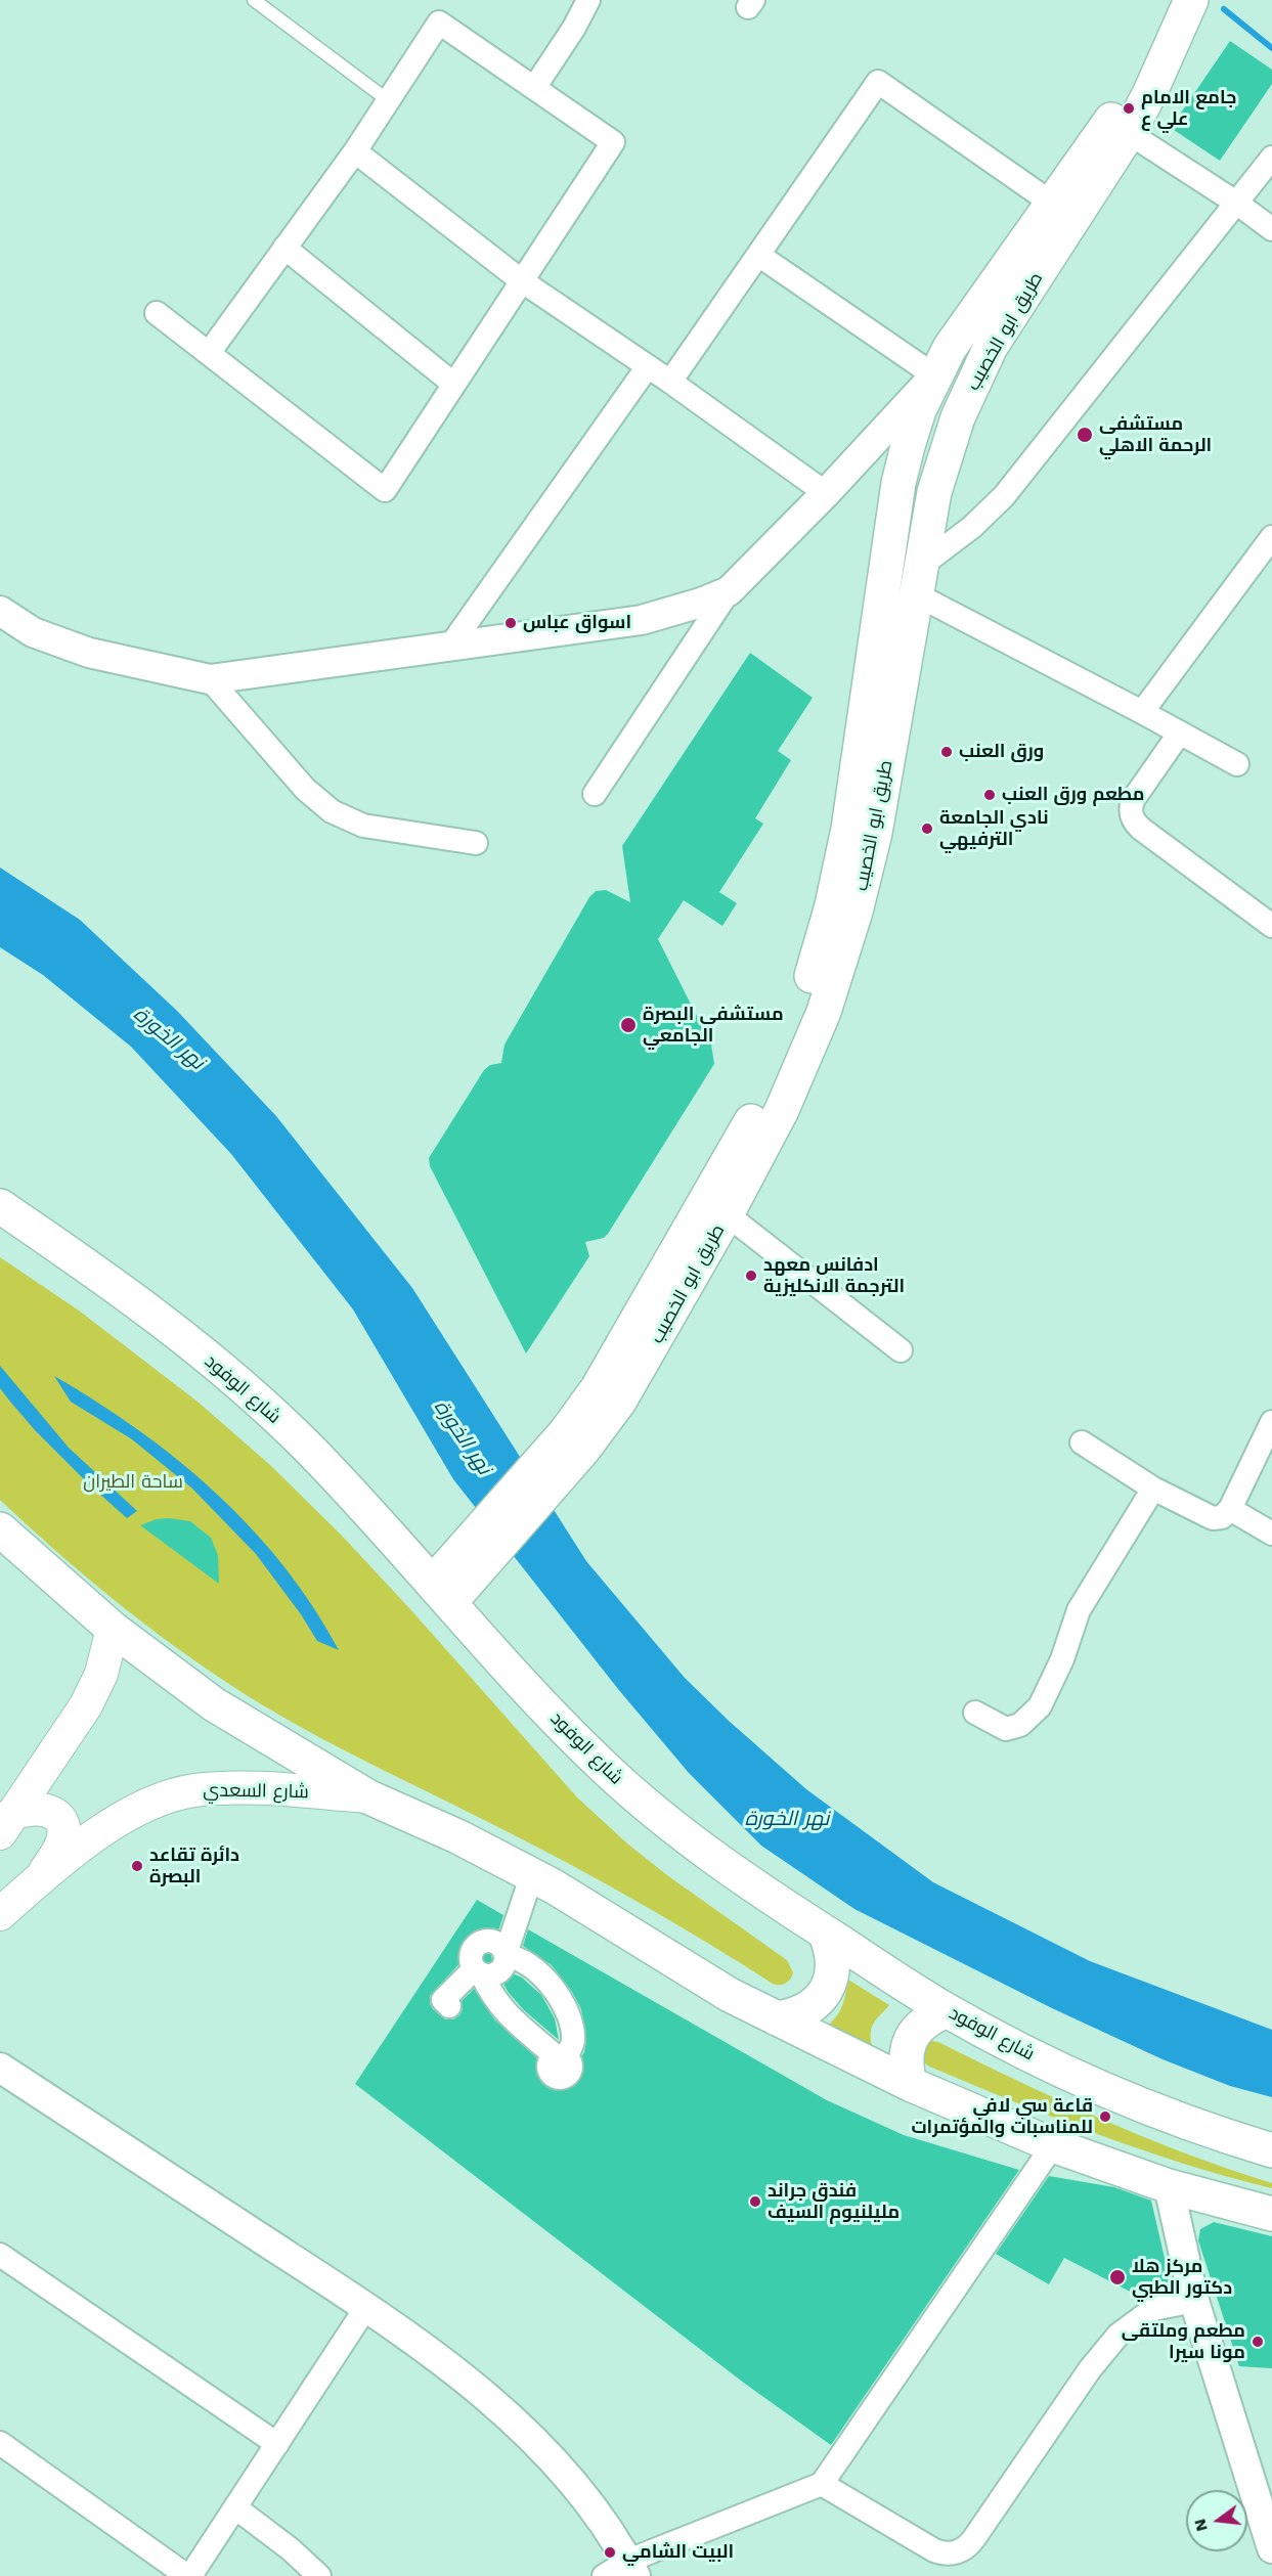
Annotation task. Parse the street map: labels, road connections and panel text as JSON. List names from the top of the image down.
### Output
{
  "streets": {
    "main road": ["طريق ابو الخصيب", "شارع الوفود", "شارع السعدي"]
  },
  "crossings": [
    ["طريق ابو الخصيب", "شارع الوفود"]
  ],
  "water": ["نهر الخورة"],
  "parks": ["ساحة الطيران"],
  "places": [
    "جامع الامام علي ع",
    "مستشفى الرحمة الاهلي",
    "اسواق عباس",
    "ورق العنب",
    "مطعم ورق العنب",
    "نادي الجامعة الترفيهي",
    "مستشفى البصرة الجامعي",
    "ادفانس معهد الترجمة الانكليزية",
    "دائرة تقاعد البصرة",
    "قاعة سي لافي للمناسبات والمؤتمرات",
    "فندق جراند مليلنيوم السيف",
    "مركز هلا دكتور الطبي",
    "مطعم وملتقى مونا سيرا",
    "البيت الشامي"
  ],
  "north": "left"
}
